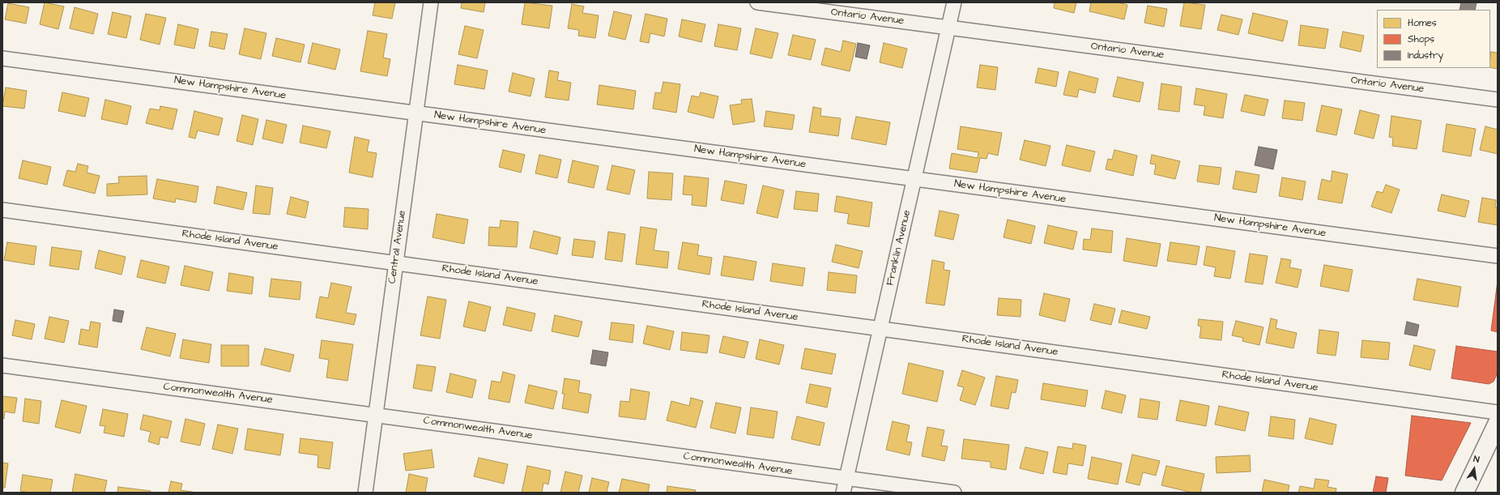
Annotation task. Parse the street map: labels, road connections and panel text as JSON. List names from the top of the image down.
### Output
{
  "streets": {
    "street": [
      "Ontario Avenue",
      "New Hampshire Avenue",
      "Rhode Island Avenue",
      "Central Avenue",
      "Franklin Avenue",
      "Commonwealth Avenue"
    ]
  },
  "crossings": [
    ["Ontario Avenue", "Franklin Avenue"],
    ["New Hampshire Avenue", "Central Avenue"],
    ["New Hampshire Avenue", "Franklin Avenue"],
    ["Rhode Island Avenue", "Central Avenue"],
    ["Rhode Island Avenue", "Franklin Avenue"],
    ["Central Avenue", "Commonwealth Avenue"],
    ["Franklin Avenue", "Commonwealth Avenue"]
  ],
  "legend": ["Homes", "Shops", "Industry"],
  "north": "top"
}
